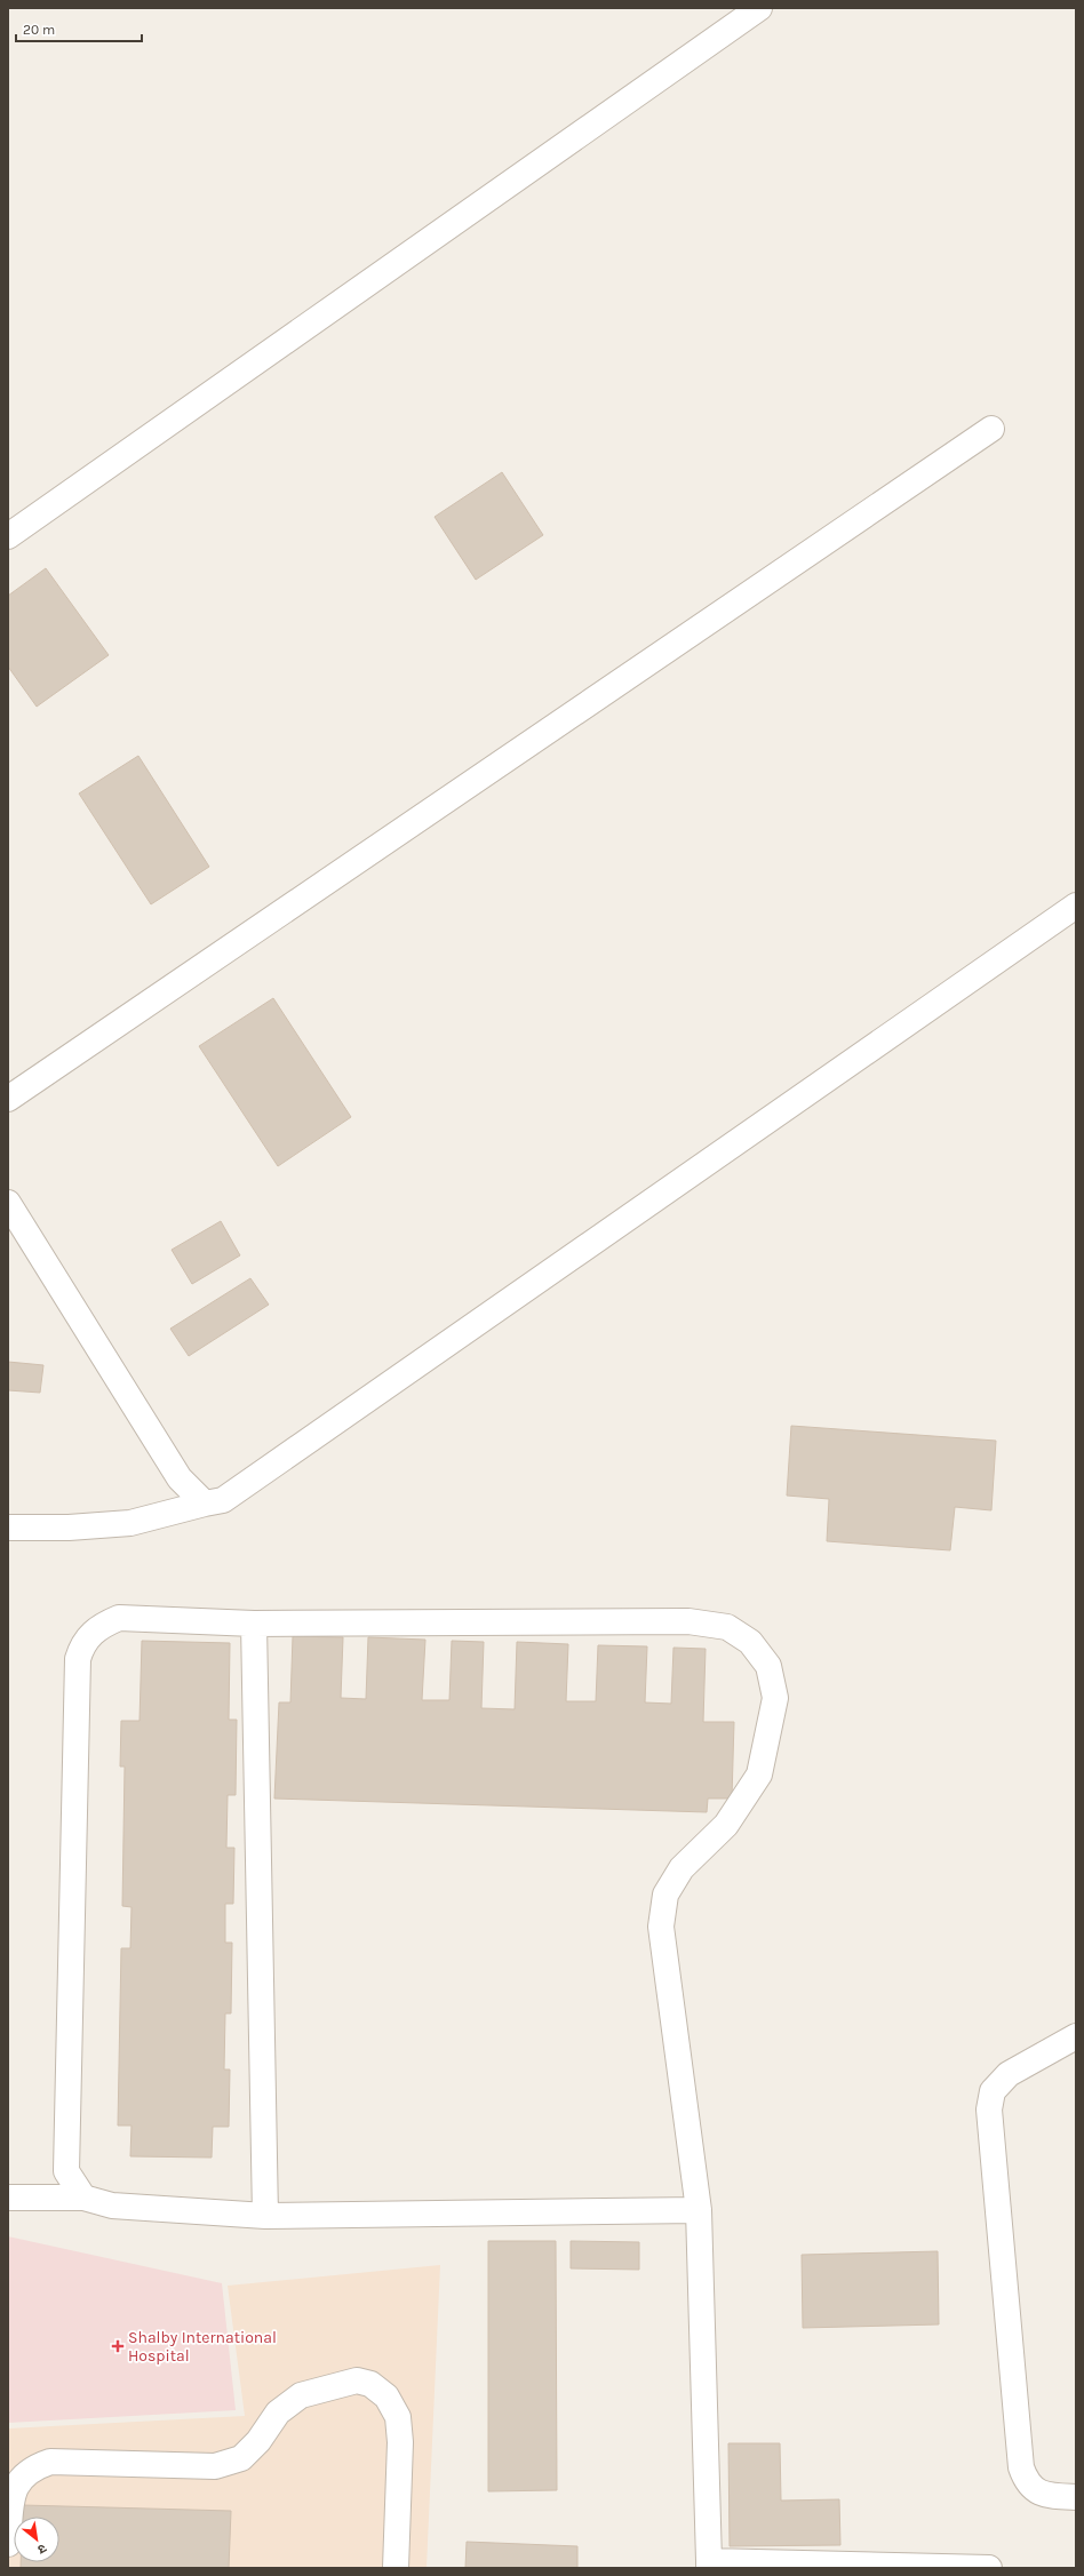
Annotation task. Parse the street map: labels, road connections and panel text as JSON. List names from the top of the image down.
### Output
{
  "places": {
    "health": ["Shalby International Hospital"]
  },
  "scale_bar": "20 m",
  "north": "bottom right"
}
